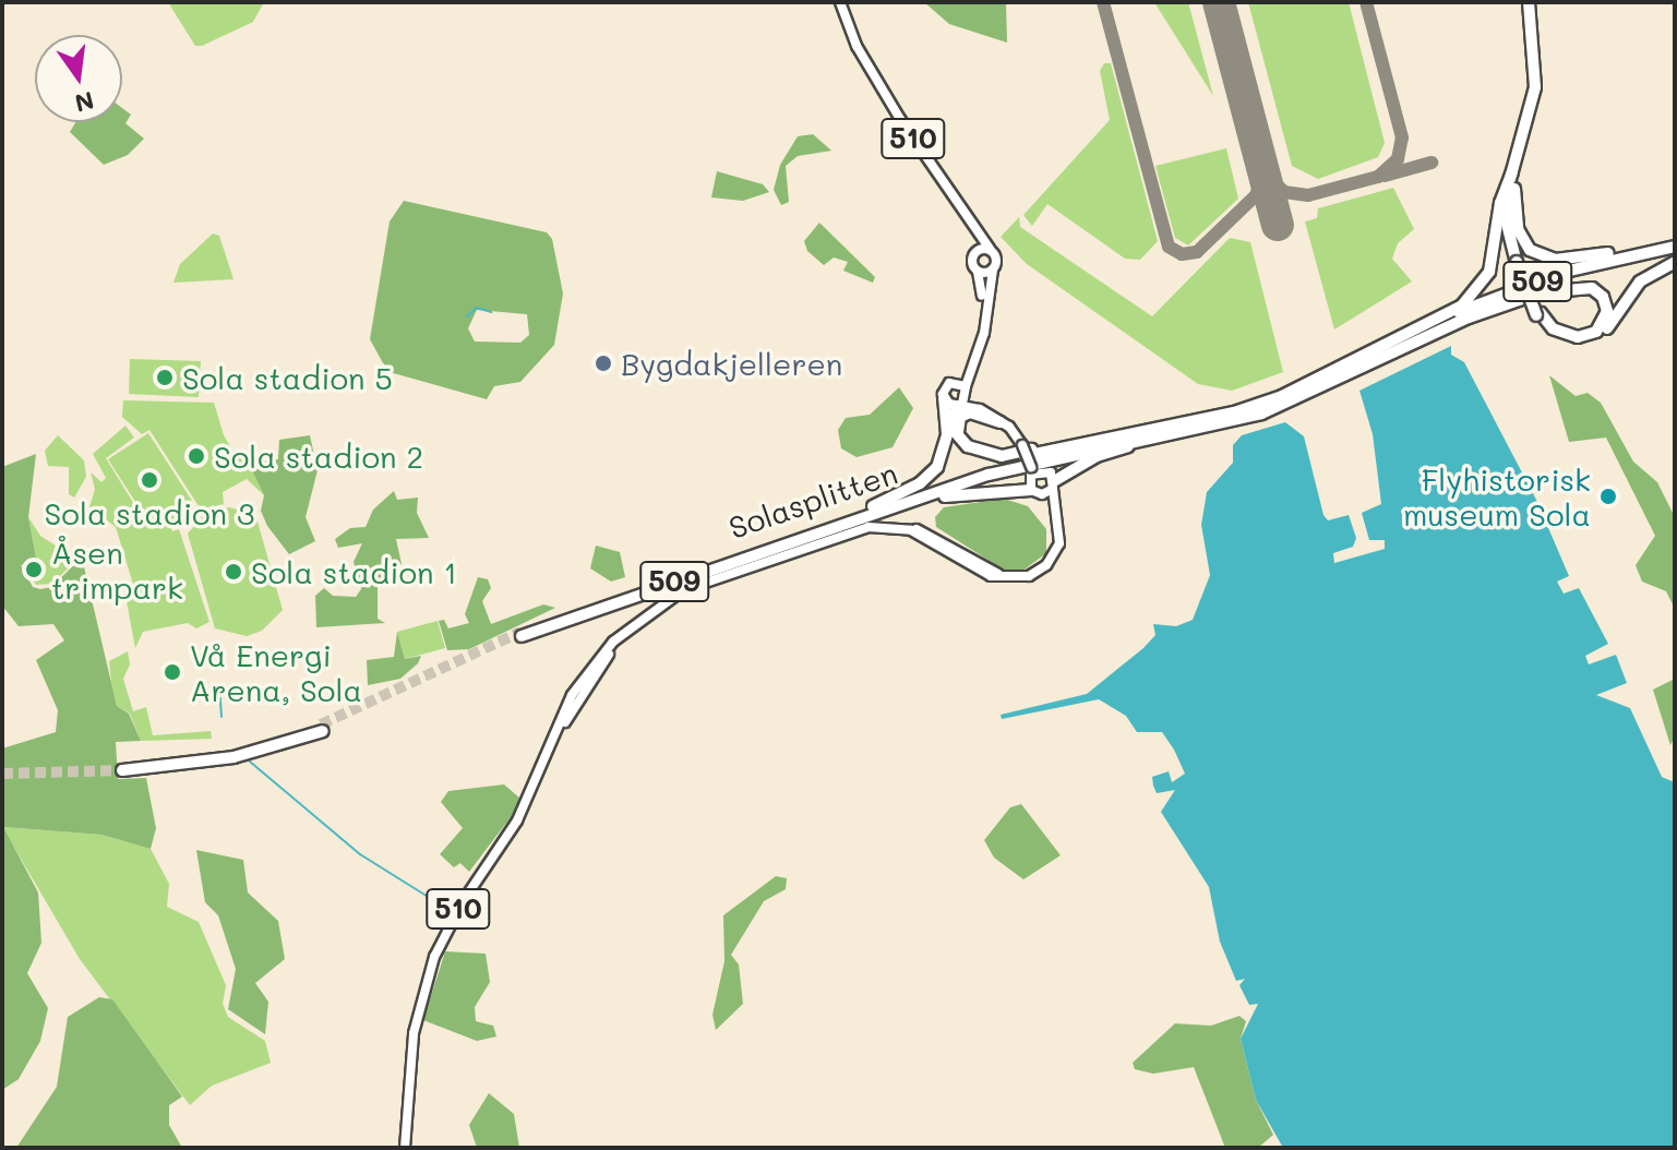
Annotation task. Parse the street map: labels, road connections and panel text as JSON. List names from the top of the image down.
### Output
{
  "streets": {
    "highway": ["509", "Solasplitten"],
    "main road": ["510"]
  },
  "crossings": [
    ["510", "509"],
    ["509", "Solasplitten"]
  ],
  "places": [
    "Bygdakjelleren",
    "Sola stadion 5",
    "Sola stadion 2",
    "Sola stadion 3",
    "Flyhistorisk museum Sola",
    "Åsen trimpark",
    "Sola stadion 1",
    "Vå Energi Arena, Sola"
  ],
  "north": "bottom"
}
